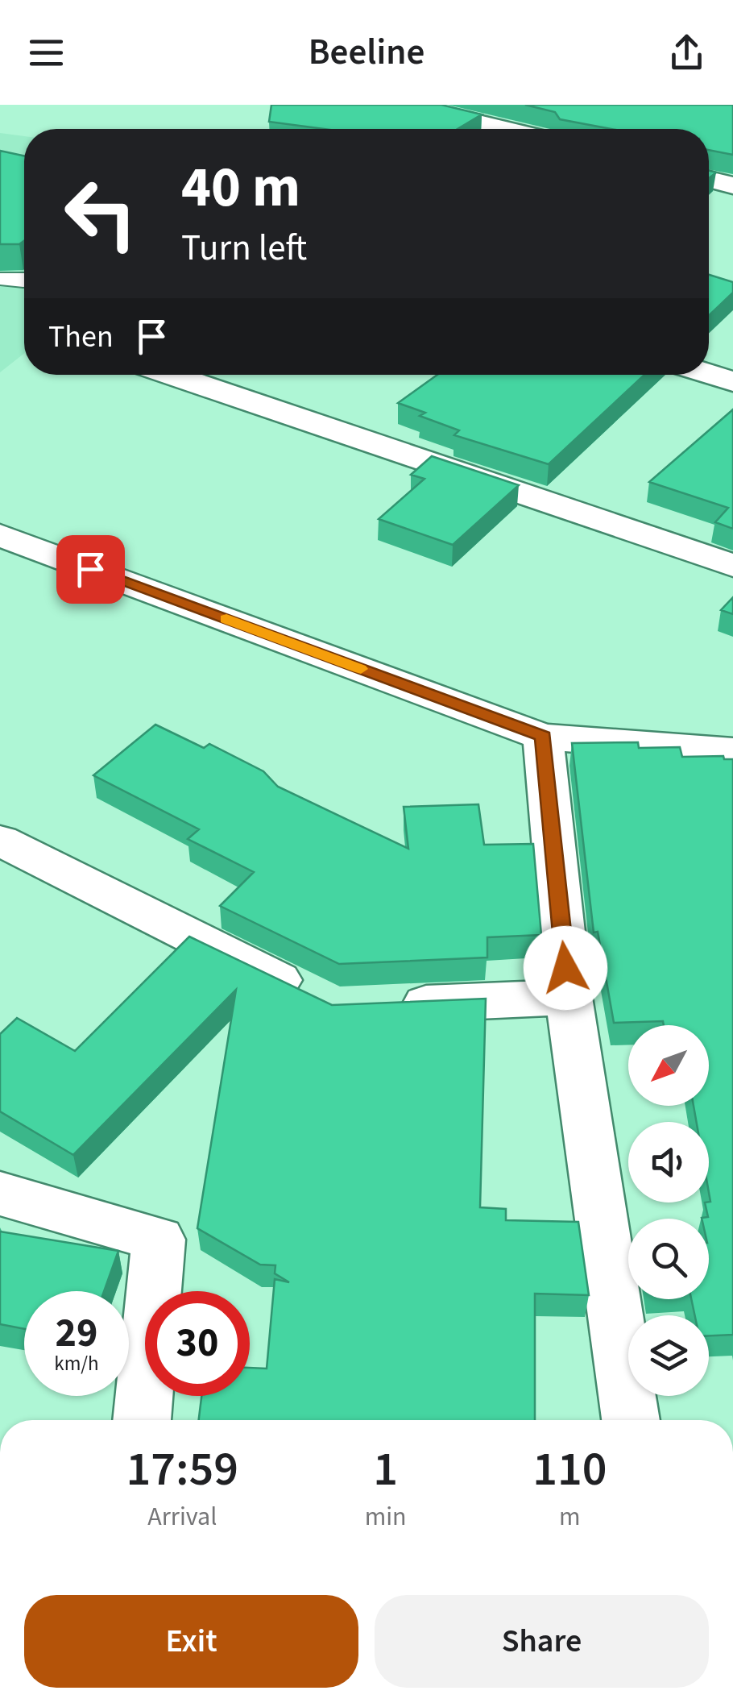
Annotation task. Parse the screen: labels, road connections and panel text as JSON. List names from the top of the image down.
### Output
{
  "north": "bottom left",
  "page": {
    "header": "Beeline",
    "turn": ["40 m", "Turn left"],
    "then": "Then",
    "speed": "29 km/h",
    "limit": "30",
    "eta": [
      "17:59",
      "Arrival",
      "1",
      "min",
      "110",
      "m"
    ],
    "buttons": ["Exit", "Share"]
  }
}
